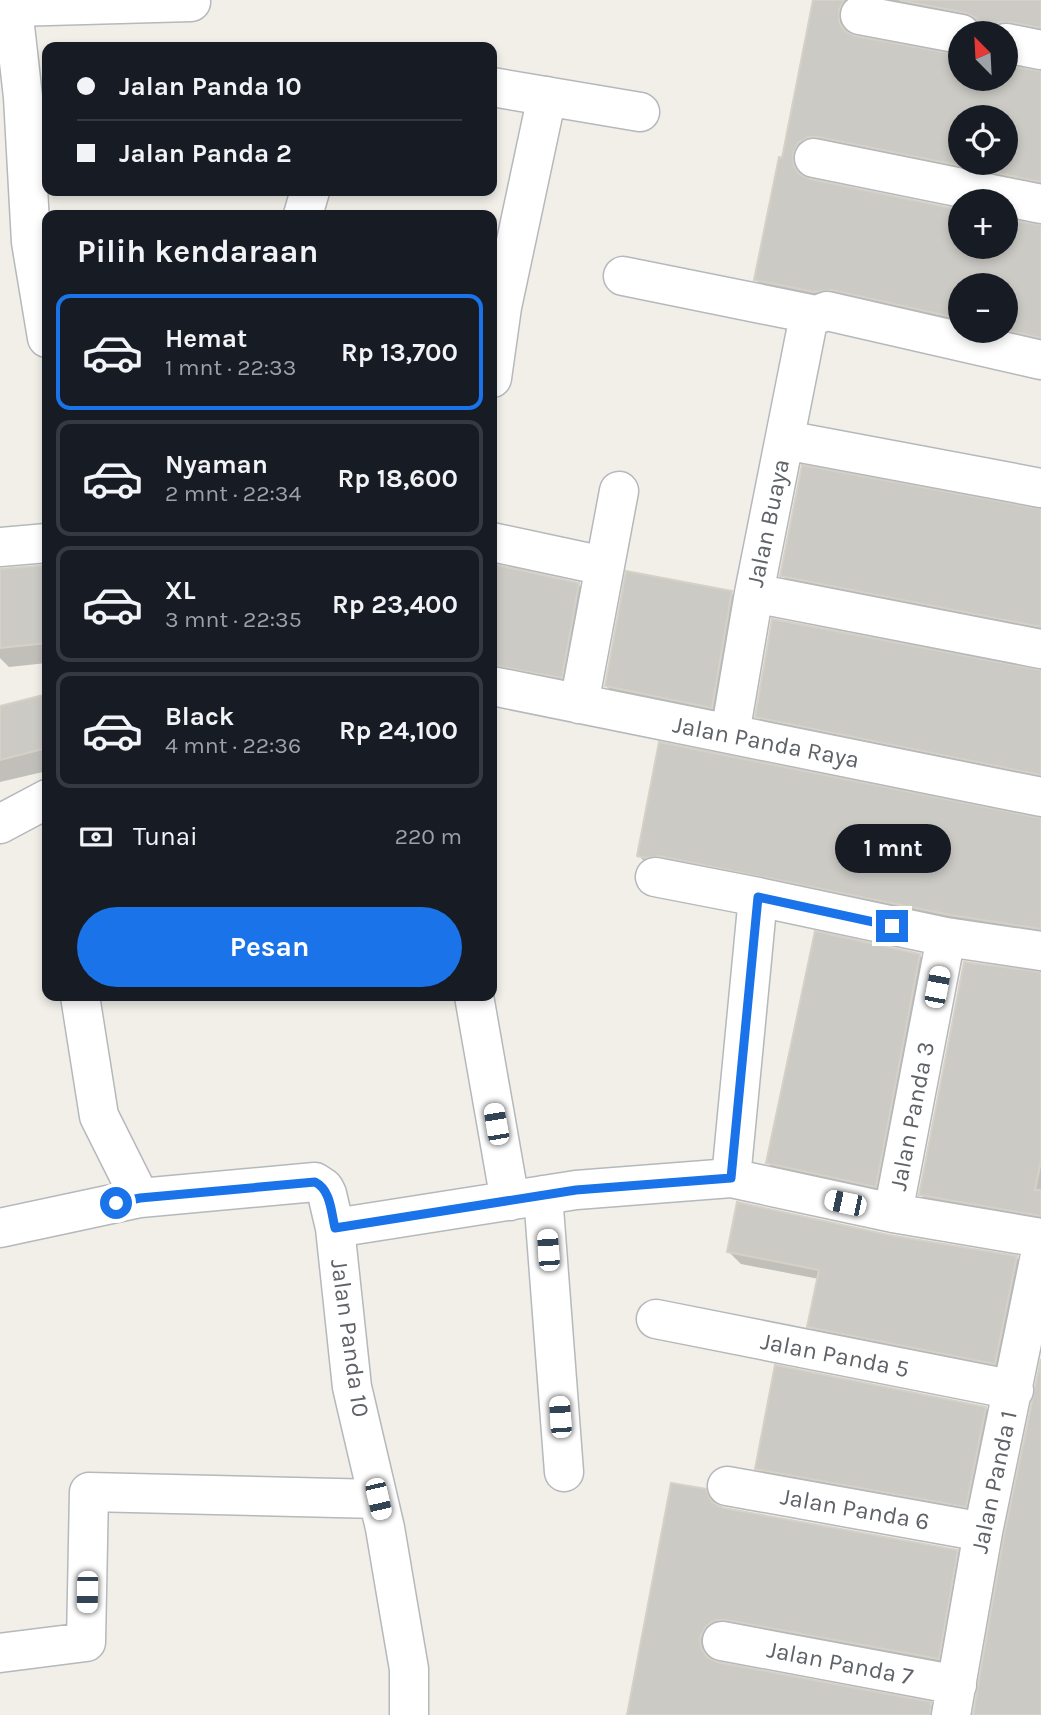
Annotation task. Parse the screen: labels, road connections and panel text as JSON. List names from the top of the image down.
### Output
{
  "streets": {
    "street": [
      "Jalan Buaya",
      "Jalan Panda Raya",
      "Jalan Panda 3",
      "Jalan Panda 10",
      "Jalan Panda 5",
      "Jalan Panda 1",
      "Jalan Panda 6",
      "Jalan Panda 7"
    ]
  },
  "crossings": [
    ["Jalan Buaya", "Jalan Panda Raya"],
    ["Jalan Panda 5", "Jalan Panda 1"],
    ["Jalan Panda 1", "Jalan Panda 6"],
    ["Jalan Panda 1", "Jalan Panda 7"]
  ],
  "north": "top left",
  "page": {
    "map_buttons": ["+", "−"],
    "banner": ["Jalan Panda 10", "Jalan Panda 2"],
    "heading": "Pilih kendaraan",
    "list": [
      {
        "name": "Hemat",
        "note": "1 mnt · 22:33",
        "value": "Rp 13,700"
      },
      {
        "name": "Nyaman",
        "note": "2 mnt · 22:34",
        "value": "Rp 18,600"
      },
      {
        "name": "XL",
        "note": "3 mnt · 22:35",
        "value": "Rp 23,400"
      },
      {
        "name": "Black",
        "note": "4 mnt · 22:36",
        "value": "Rp 24,100"
      }
    ],
    "pay": ["Tunai", "220 m"],
    "bubble": "1 mnt",
    "buttons": "Pesan"
  }
}
